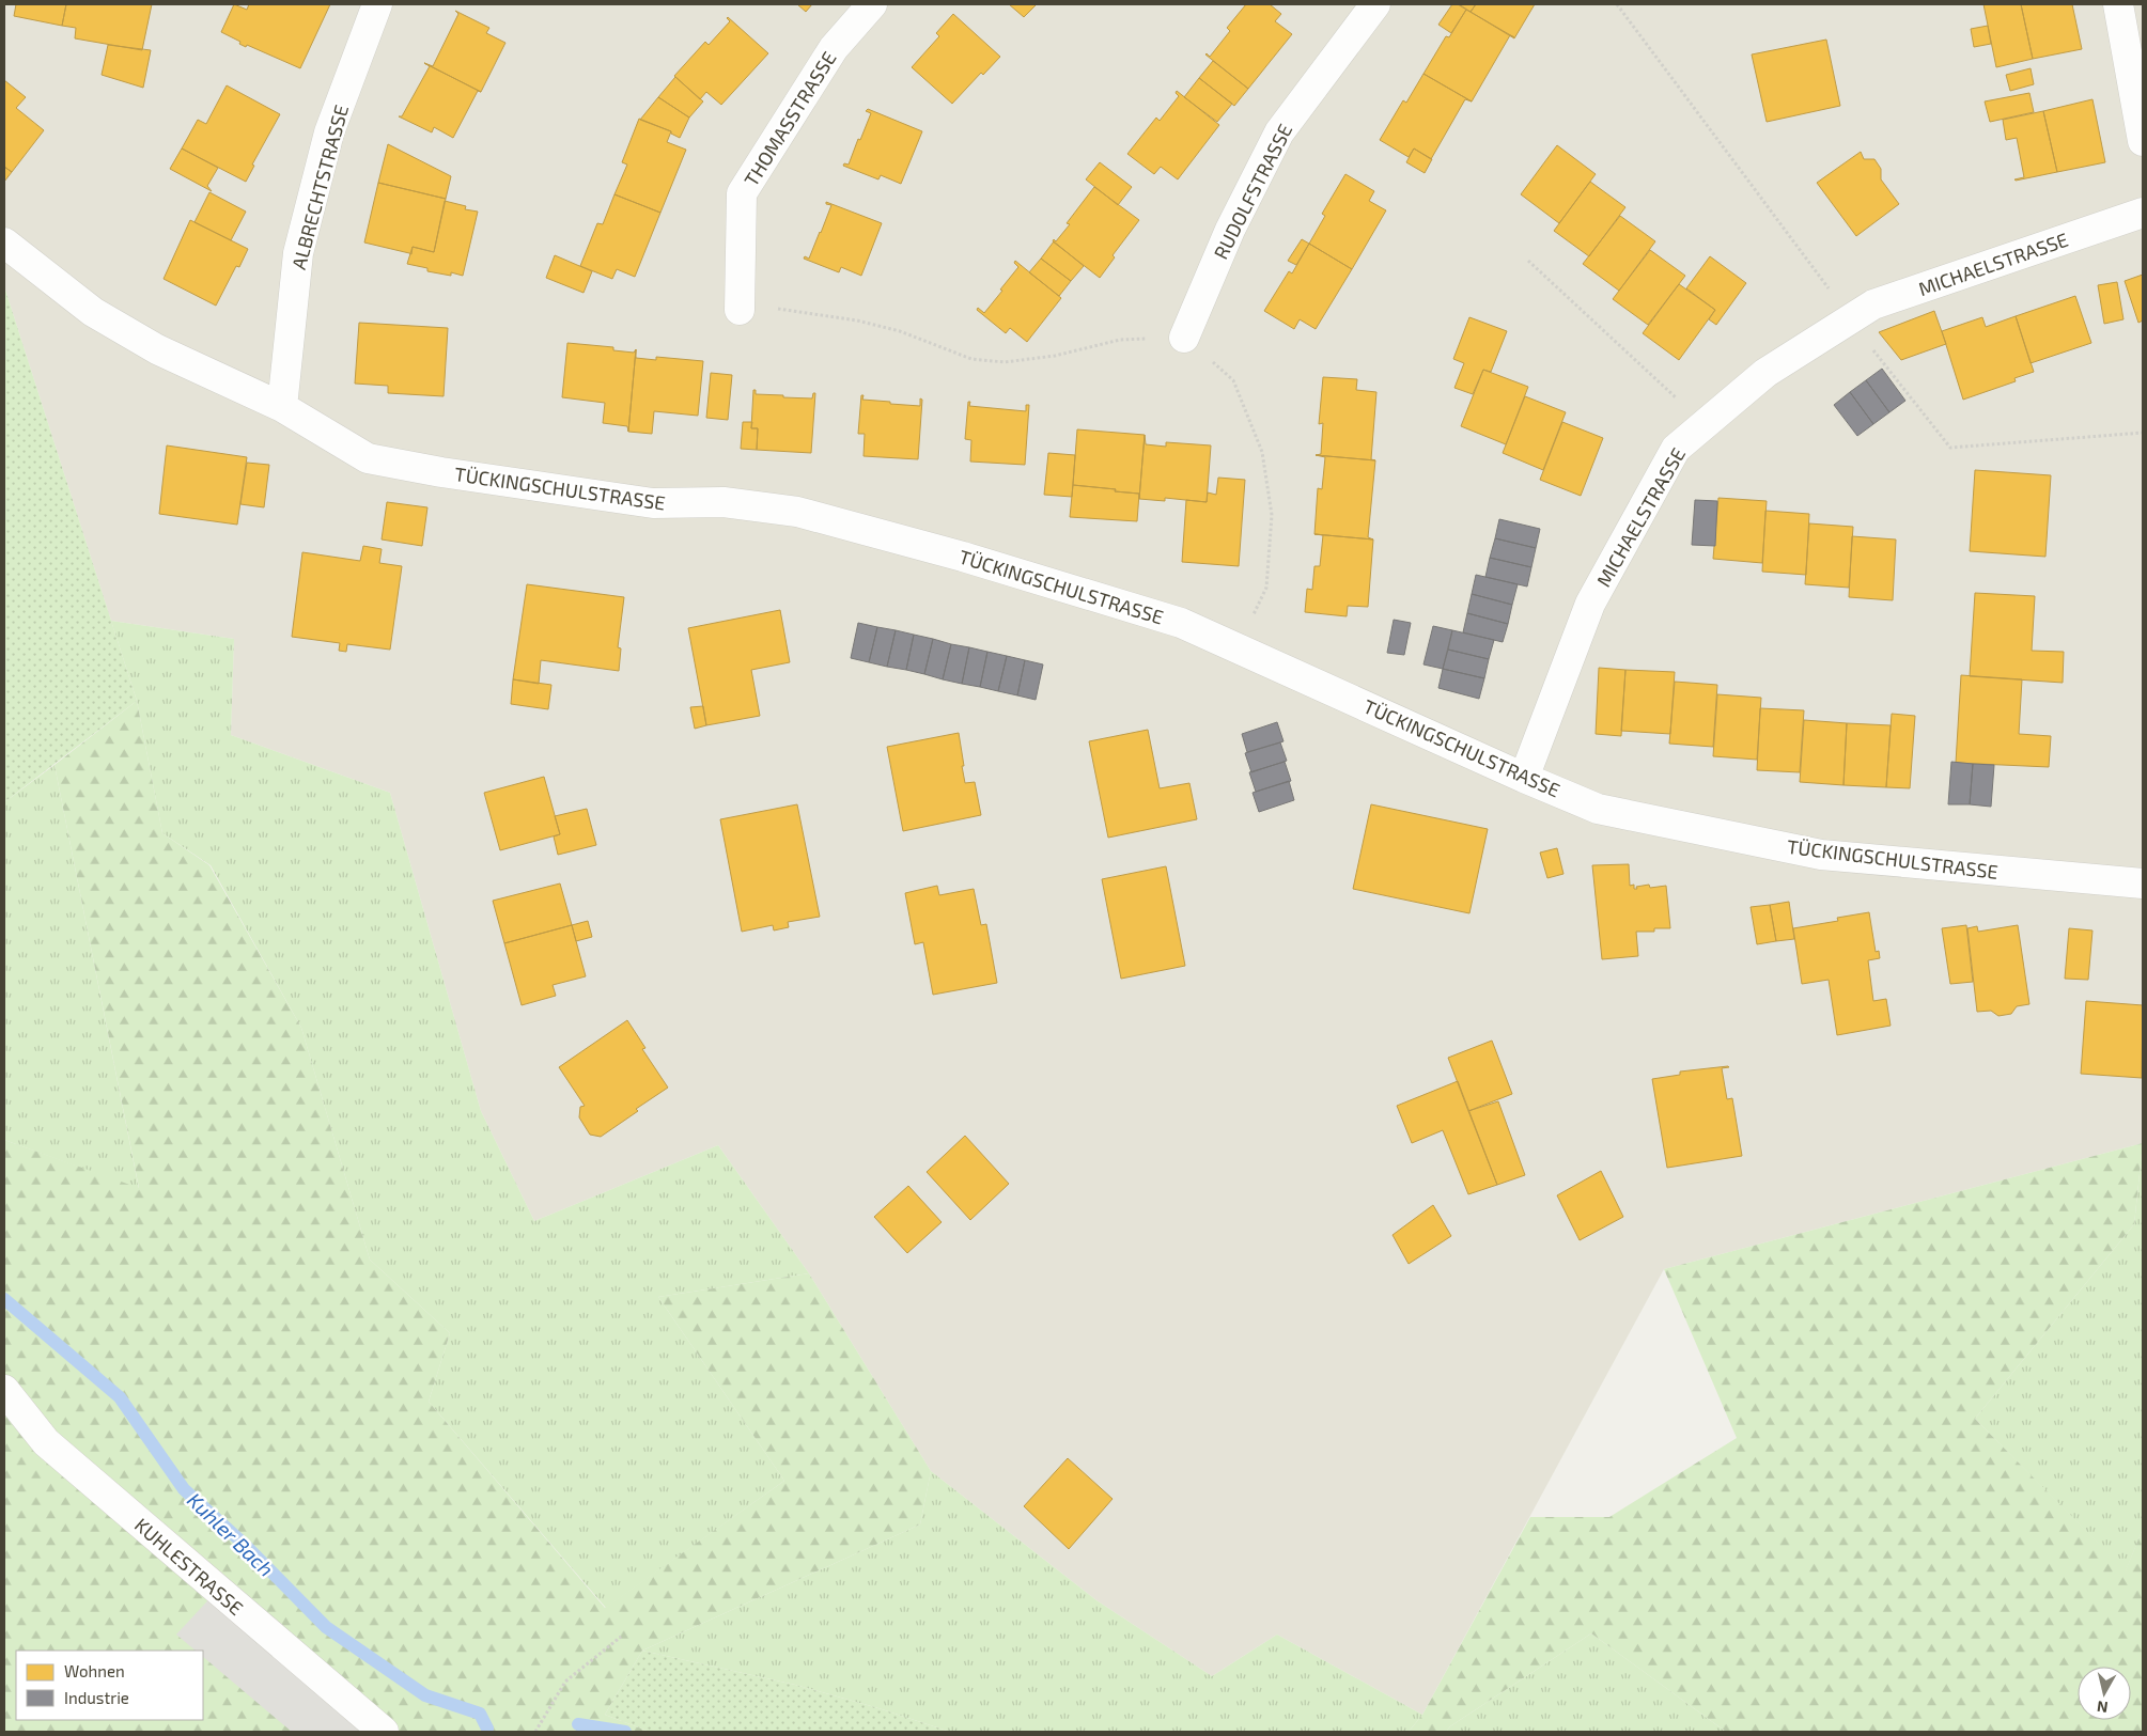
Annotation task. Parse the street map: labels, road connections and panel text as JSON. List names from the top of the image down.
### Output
{
  "streets": {
    "street": [
      "THOMASSTRASSE",
      "ALBRECHTSTRASSE",
      "RUDOLFSTRASSE",
      "MICHAELSTRASSE",
      "TÜCKINGSCHULSTRASSE",
      "KUHLESTRASSE"
    ]
  },
  "crossings": [
    ["ALBRECHTSTRASSE", "TÜCKINGSCHULSTRASSE"],
    ["MICHAELSTRASSE", "TÜCKINGSCHULSTRASSE"]
  ],
  "water": ["Kuhler Bach"],
  "legend": ["Wohnen", "Industrie"],
  "north": "bottom"
}
